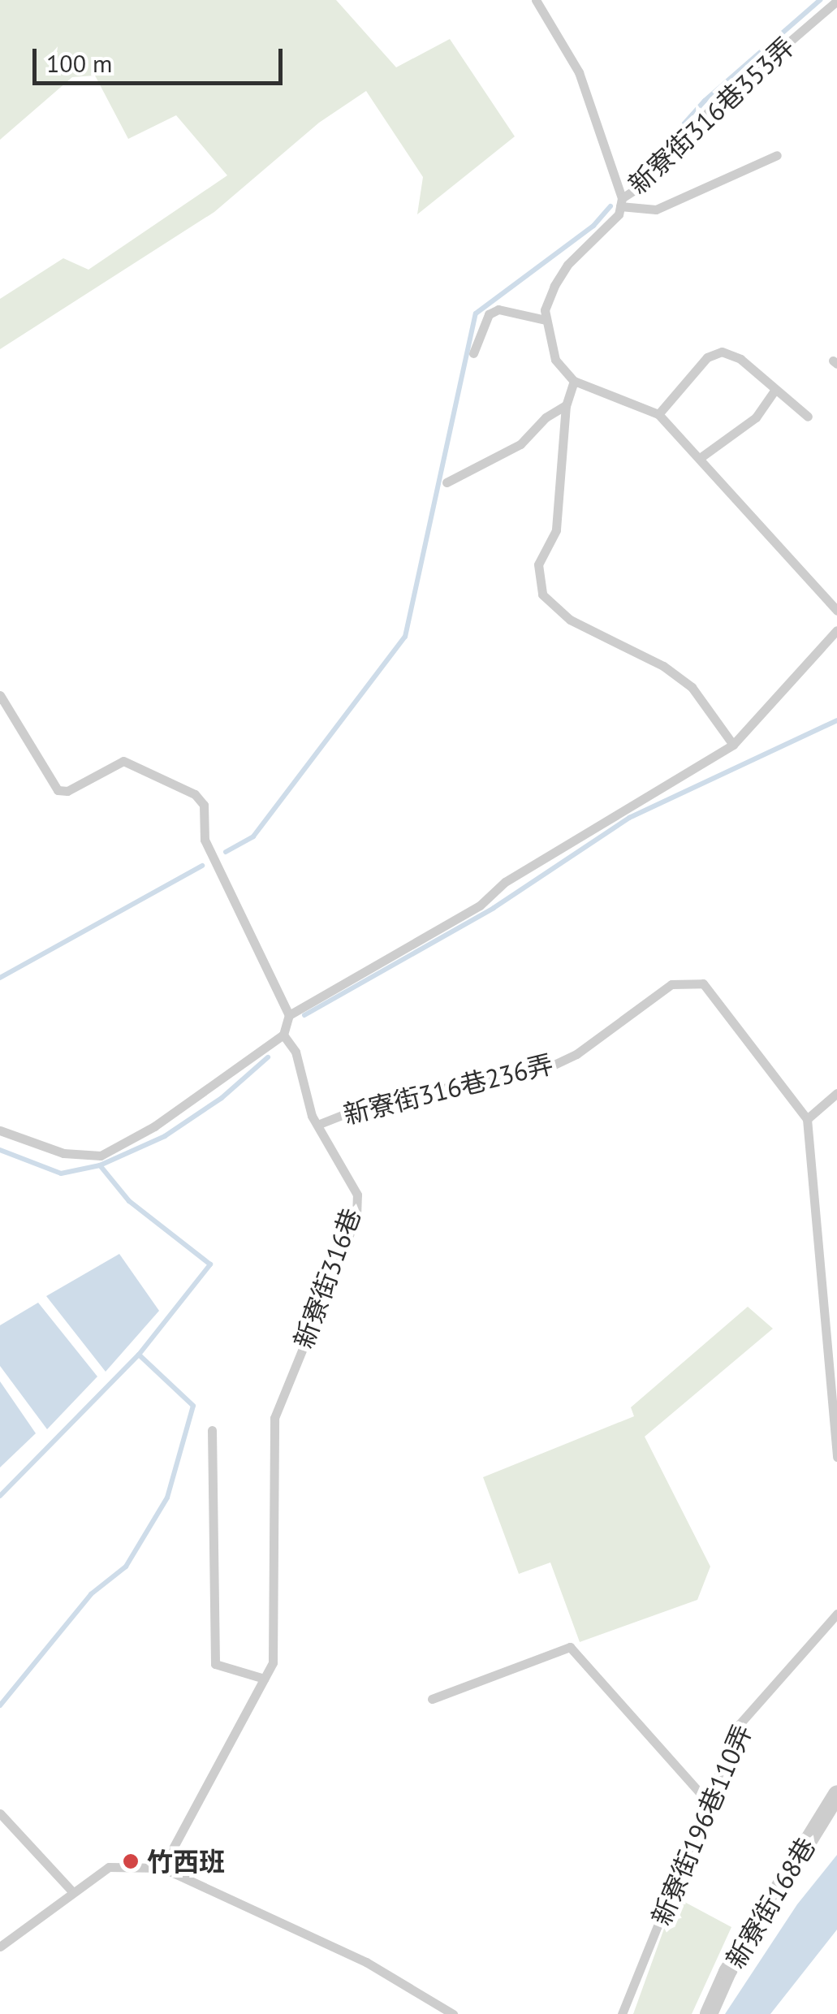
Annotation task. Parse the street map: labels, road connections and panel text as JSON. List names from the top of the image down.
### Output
{
  "streets": {
    "street": ["新寮街168巷"],
    "lane": [
      "新寮街316巷353弄",
      "新寮街316巷236弄",
      "新寮街316巷",
      "新寮街196巷110弄"
    ]
  },
  "crossings": [
    ["新寮街316巷236弄", "新寮街316巷"]
  ],
  "places": ["竹西班"],
  "scale_bar": "100 m"
}
